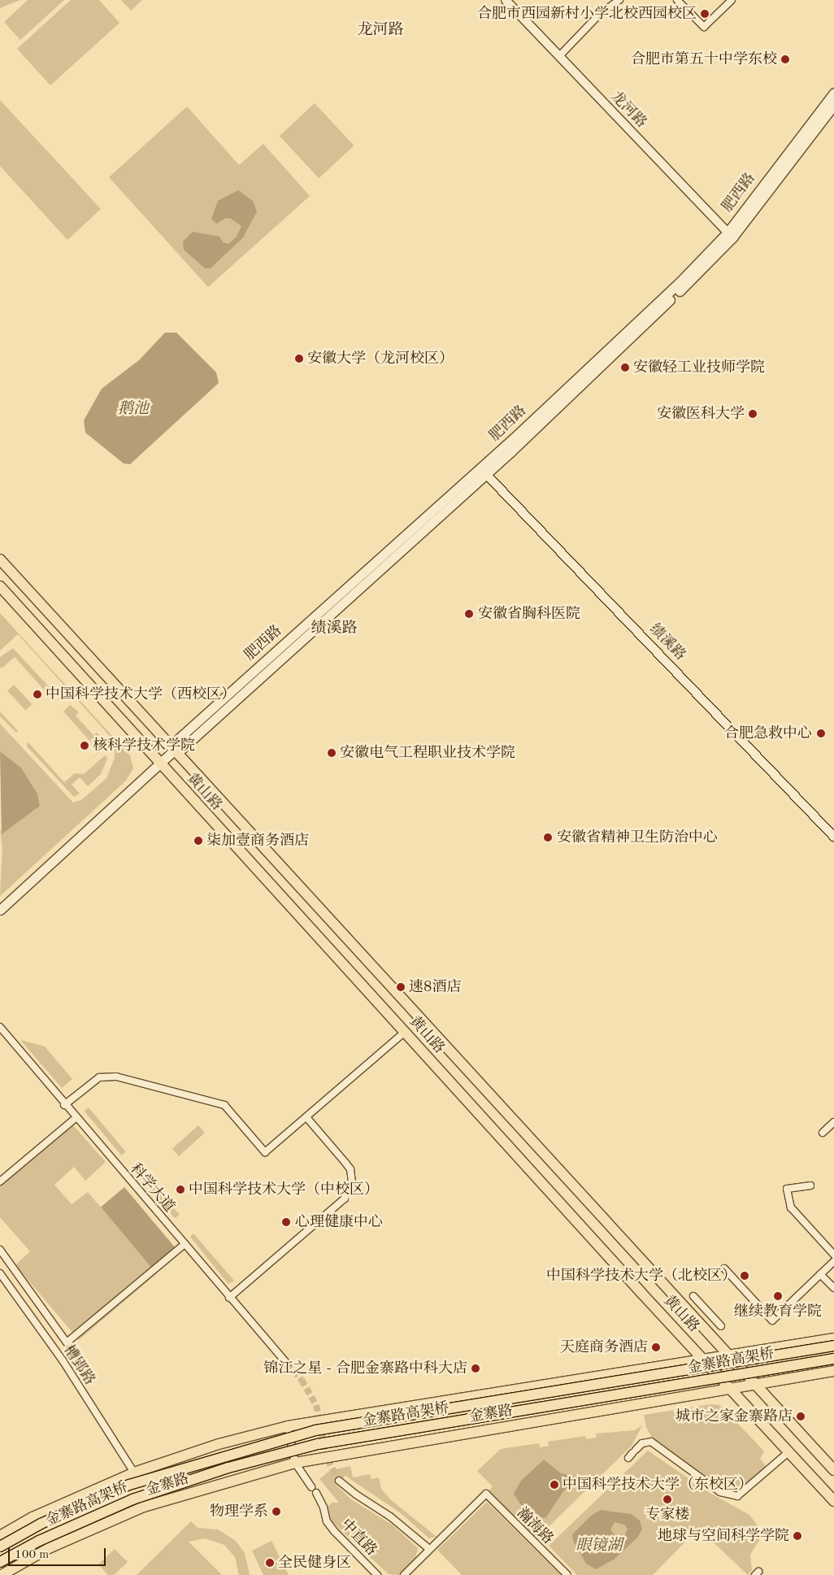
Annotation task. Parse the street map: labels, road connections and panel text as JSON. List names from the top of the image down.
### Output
{
  "streets": {
    "main road": [
      "肥西路",
      "黄山路",
      "金寨路高架桥",
      "金寨路"
    ],
    "street": [
      "龙河路",
      "绩溪路",
      "科学大道",
      "槽郢路",
      "瀚海路",
      "中直路"
    ]
  },
  "crossings": [
    ["龙河路", "肥西路"],
    ["肥西路", "绩溪路"],
    ["肥西路", "黄山路"],
    ["黄山路", "金寨路"]
  ],
  "districts": ["龙河路", "绩溪路"],
  "water": ["鹅池", "眼镜湖"],
  "places": [
    "合肥市西园新村小学北校西园校区",
    "合肥市第五十中学东校",
    "安徽大学（龙河校区）",
    "安徽轻工业技师学院",
    "安徽医科大学",
    "安徽省胸科医院",
    "中国科学技术大学（西校区）",
    "合肥急救中心",
    "核科学技术学院",
    "安徽电气工程职业技术学院",
    "安徽省精神卫生防治中心",
    "柒加壹商务酒店",
    "速8酒店",
    "中国科学技术大学（中校区）",
    "心理健康中心",
    "中国科学技术大学（北校区）",
    "继续教育学院",
    "天庭商务酒店",
    "锦江之星 - 合肥金寨路中科大店",
    "城市之家金寨路店",
    "中国科学技术大学（东校区）",
    "专家楼",
    "物理学系",
    "地球与空间科学学院",
    "全民健身区"
  ],
  "scale_bar": "100 m"
}
